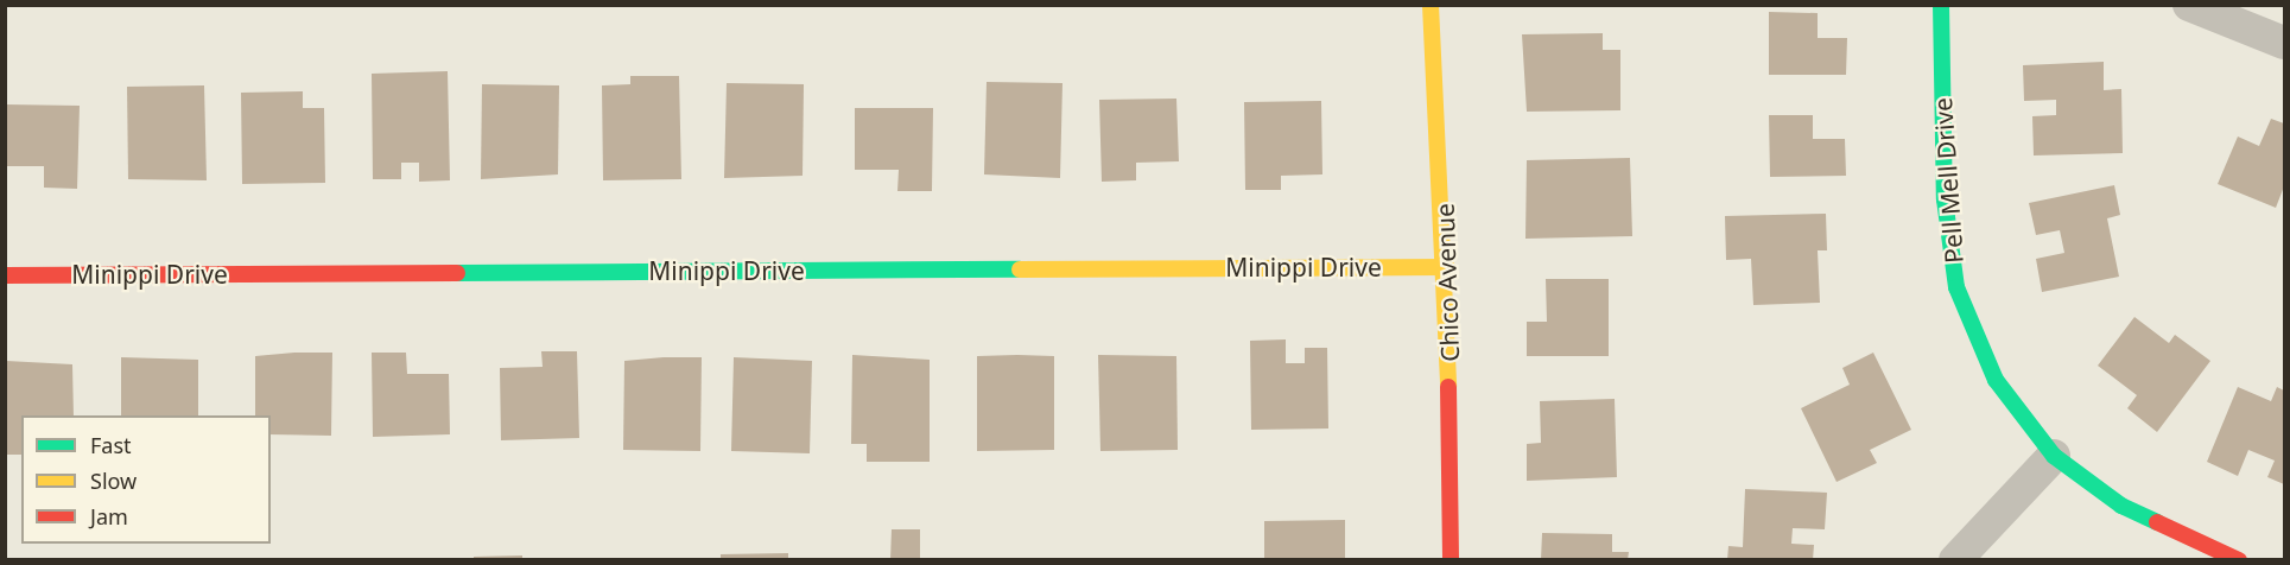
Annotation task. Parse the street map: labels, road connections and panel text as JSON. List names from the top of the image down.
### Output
{
  "streets": {
    "street": ["Pell Mell Drive", "Minippi Drive", "Chico Avenue"]
  },
  "crossings": [
    ["Minippi Drive", "Chico Avenue"]
  ],
  "legend": ["Fast", "Slow", "Jam"]
}
